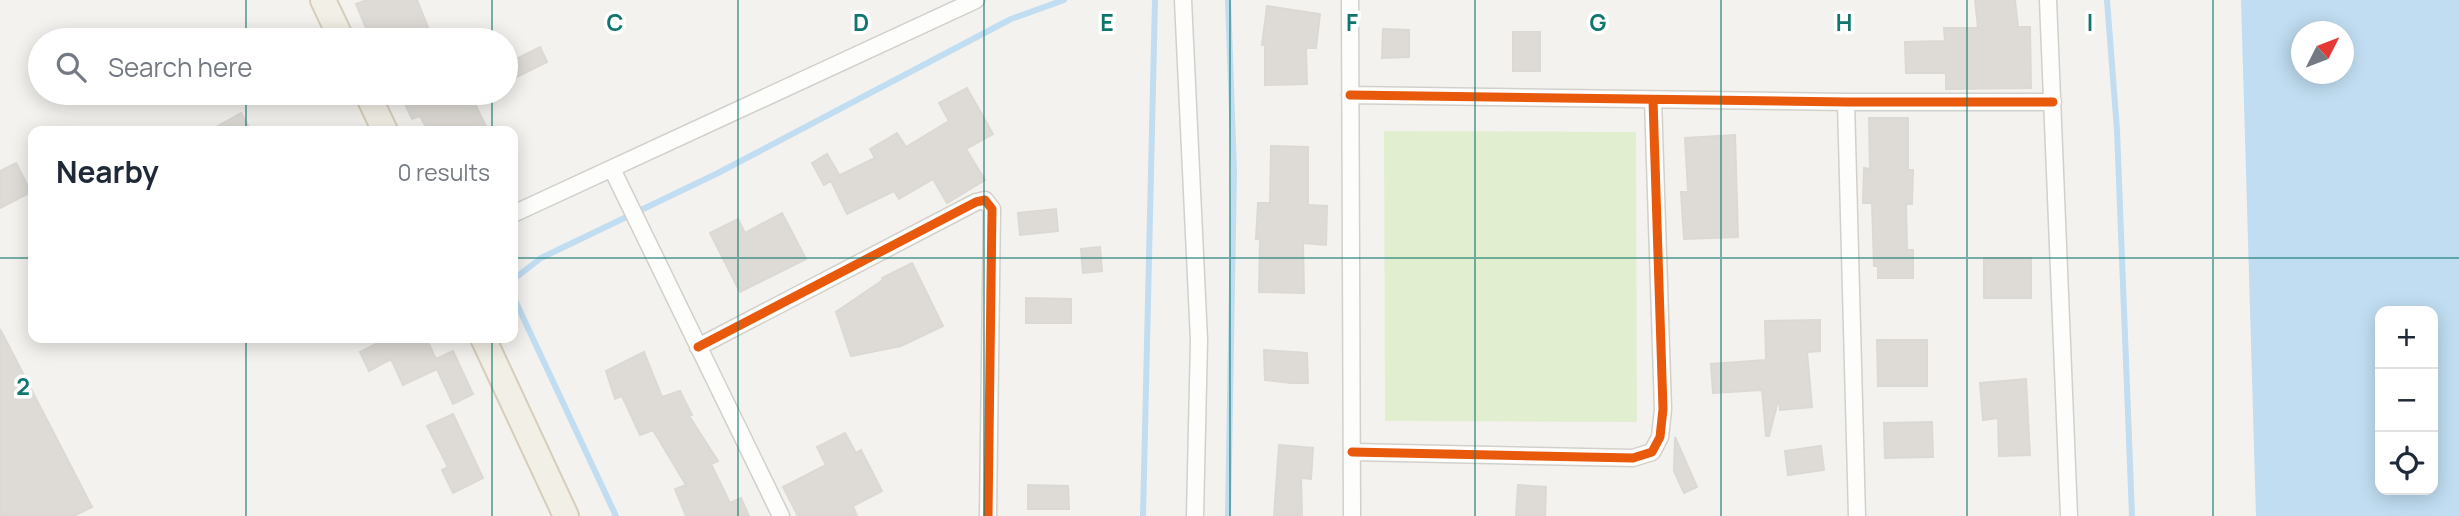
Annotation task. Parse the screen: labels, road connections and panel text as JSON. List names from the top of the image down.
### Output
{
  "north": "top right",
  "page": {
    "search": "Search here",
    "heading": ["Nearby", "0 results"],
    "map_buttons": ["+", "−"]
  },
  "grid": {
    "columns": [
      "C",
      "D",
      "E",
      "F",
      "G",
      "H",
      "I"
    ],
    "rows": ["2"]
  }
}
